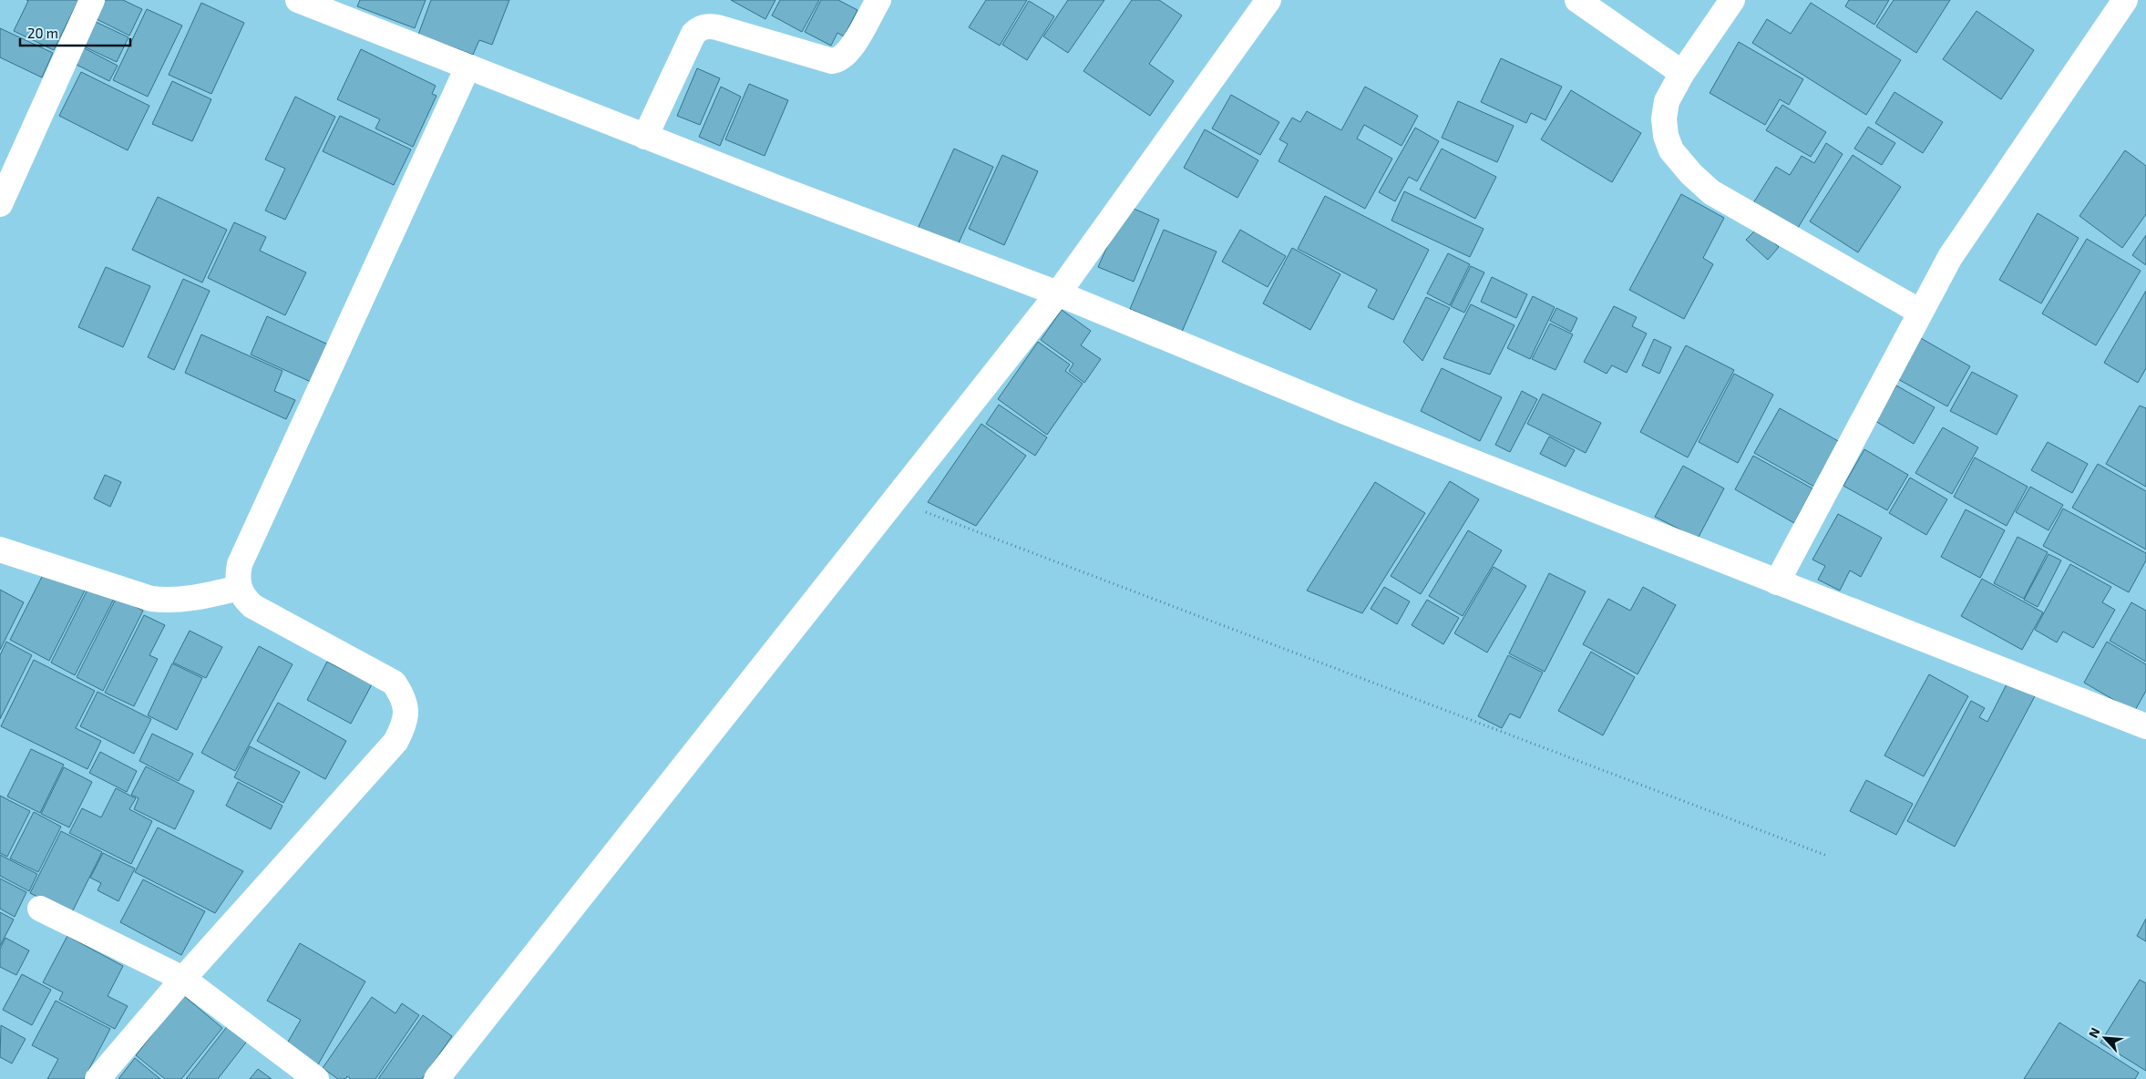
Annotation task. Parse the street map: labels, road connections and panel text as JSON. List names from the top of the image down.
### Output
{
  "scale_bar": "20 m",
  "north": "top left"
}
